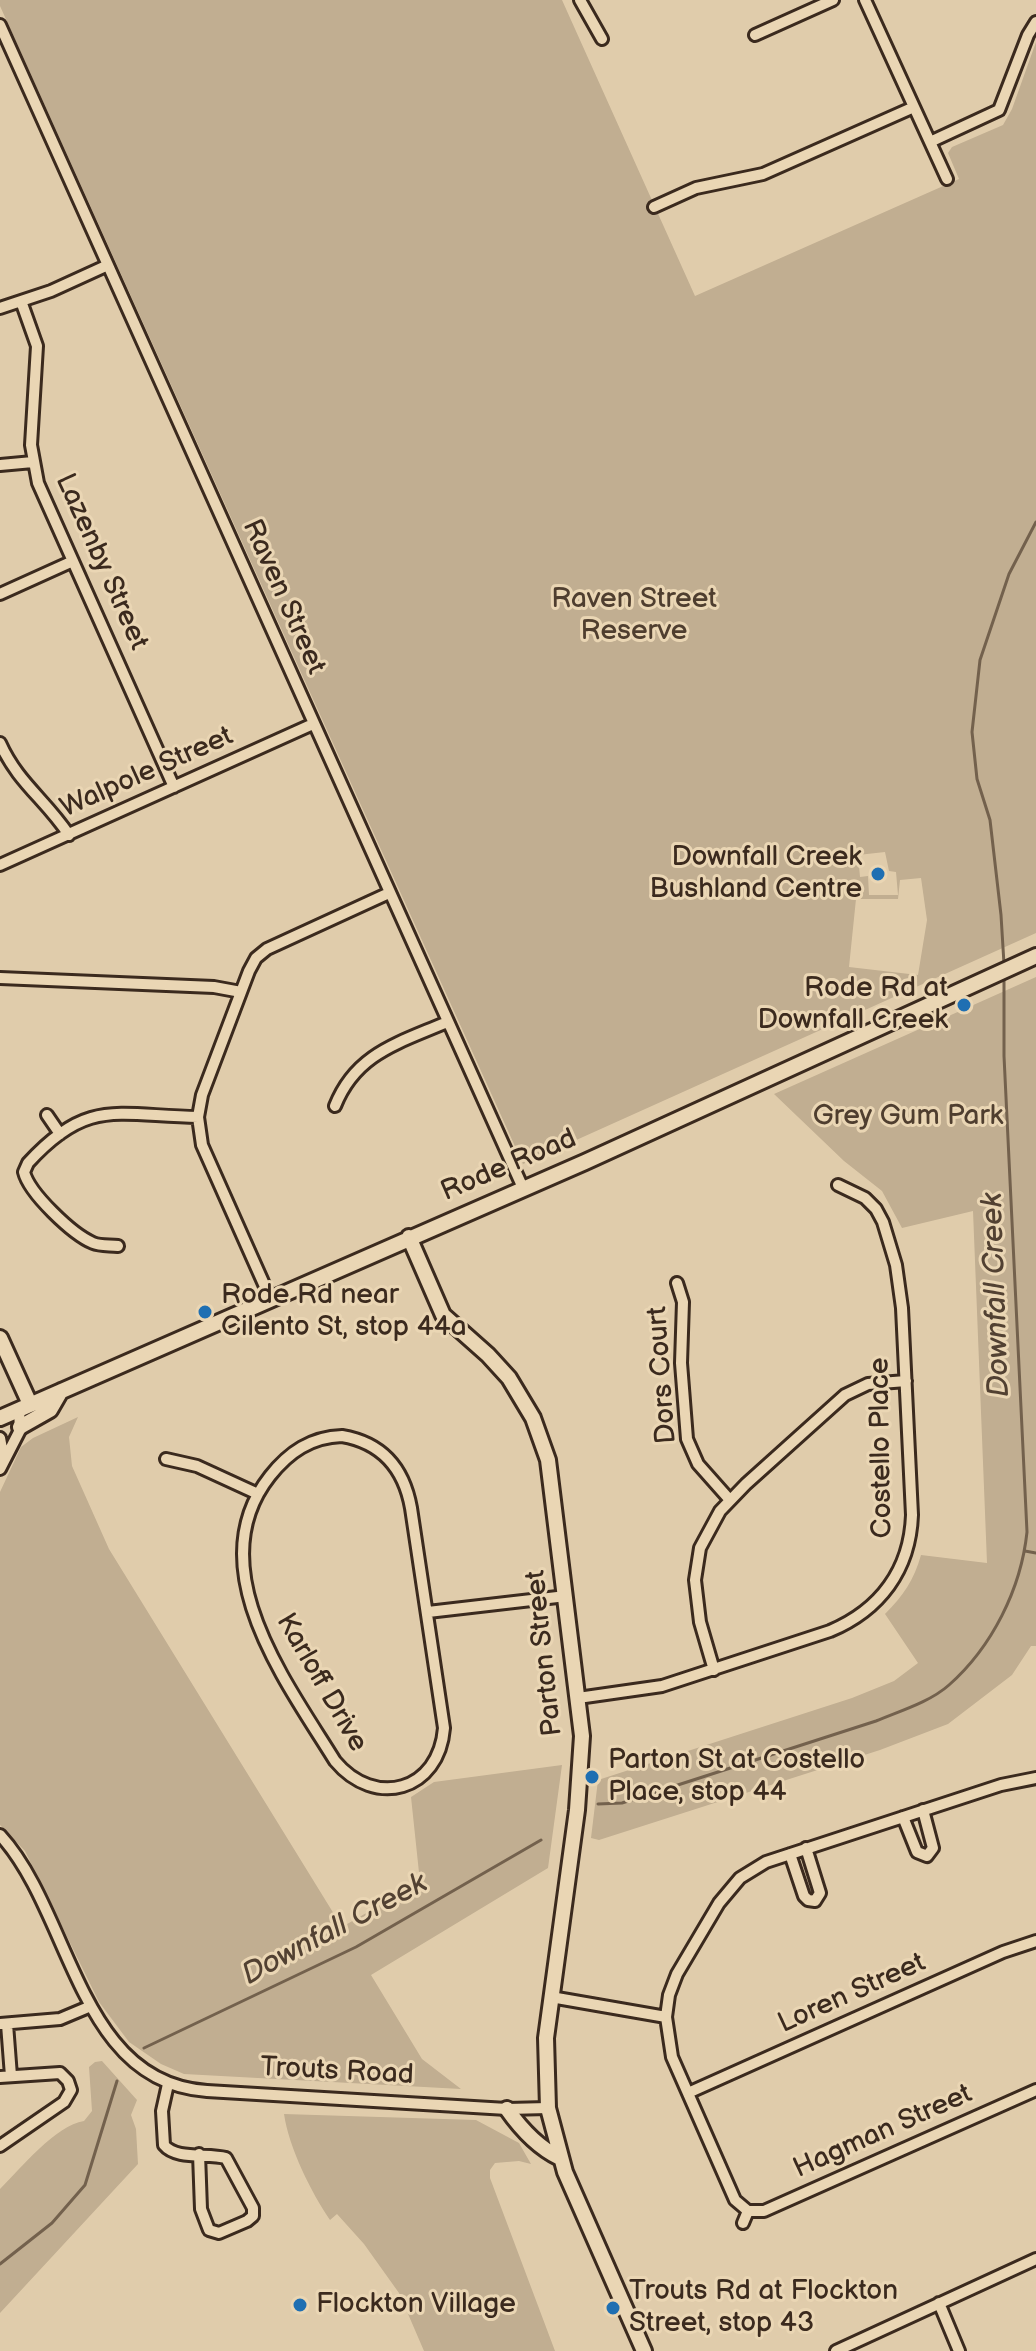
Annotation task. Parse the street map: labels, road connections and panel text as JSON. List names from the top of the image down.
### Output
{
  "streets": {
    "street": [
      "Lazenby Street",
      "Raven Street",
      "Walpole Street",
      "Rode Road",
      "Dors Court",
      "Costello Place",
      "Parton Street",
      "Karloff Drive",
      "Loren Street",
      "Trouts Road",
      "Hagman Street"
    ]
  },
  "crossings": [
    ["Lazenby Street", "Walpole Street"],
    ["Raven Street", "Walpole Street"],
    ["Raven Street", "Rode Road"],
    ["Rode Road", "Parton Street"],
    ["Costello Place", "Parton Street"],
    ["Parton Street", "Trouts Road"]
  ],
  "water": ["Downfall Creek"],
  "parks": ["Raven Street Reserve", "Grey Gum Park"],
  "places": [
    "Downfall Creek Bushland Centre",
    "Rode Rd at Downfall Creek",
    "Rode Rd near Cilento St, stop 44a",
    "Parton St at Costello Place, stop 44",
    "Flockton Village",
    "Trouts Rd at Flockton Street, stop 43"
  ]
}
